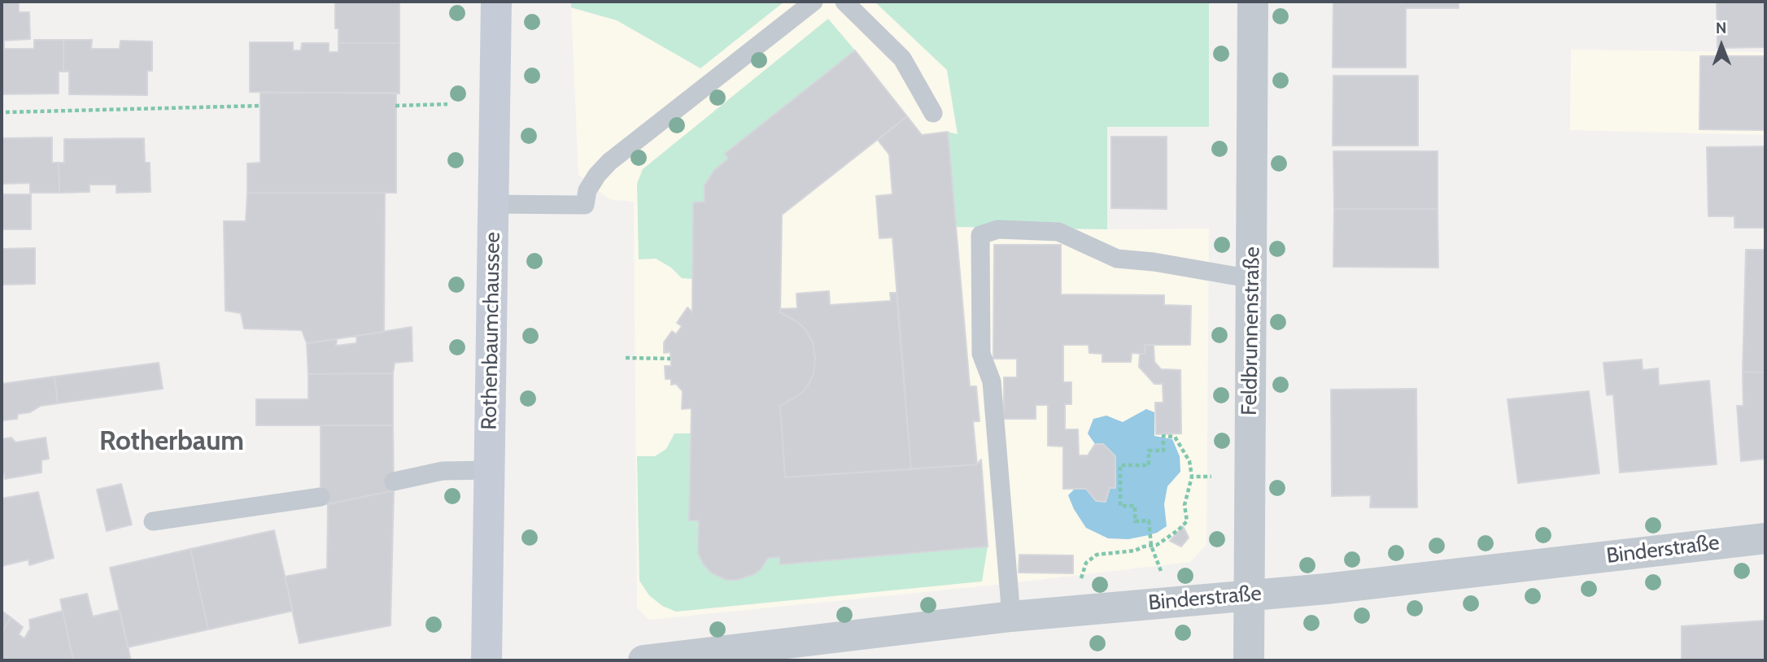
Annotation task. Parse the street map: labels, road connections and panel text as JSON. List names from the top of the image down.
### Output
{
  "streets": {
    "main road": ["Rothenbaumchaussee"],
    "street": ["Feldbrunnenstraße", "Binderstraße"]
  },
  "crossings": [
    ["Feldbrunnenstraße", "Binderstraße"]
  ],
  "districts": ["Rotherbaum"],
  "north": "top"
}
